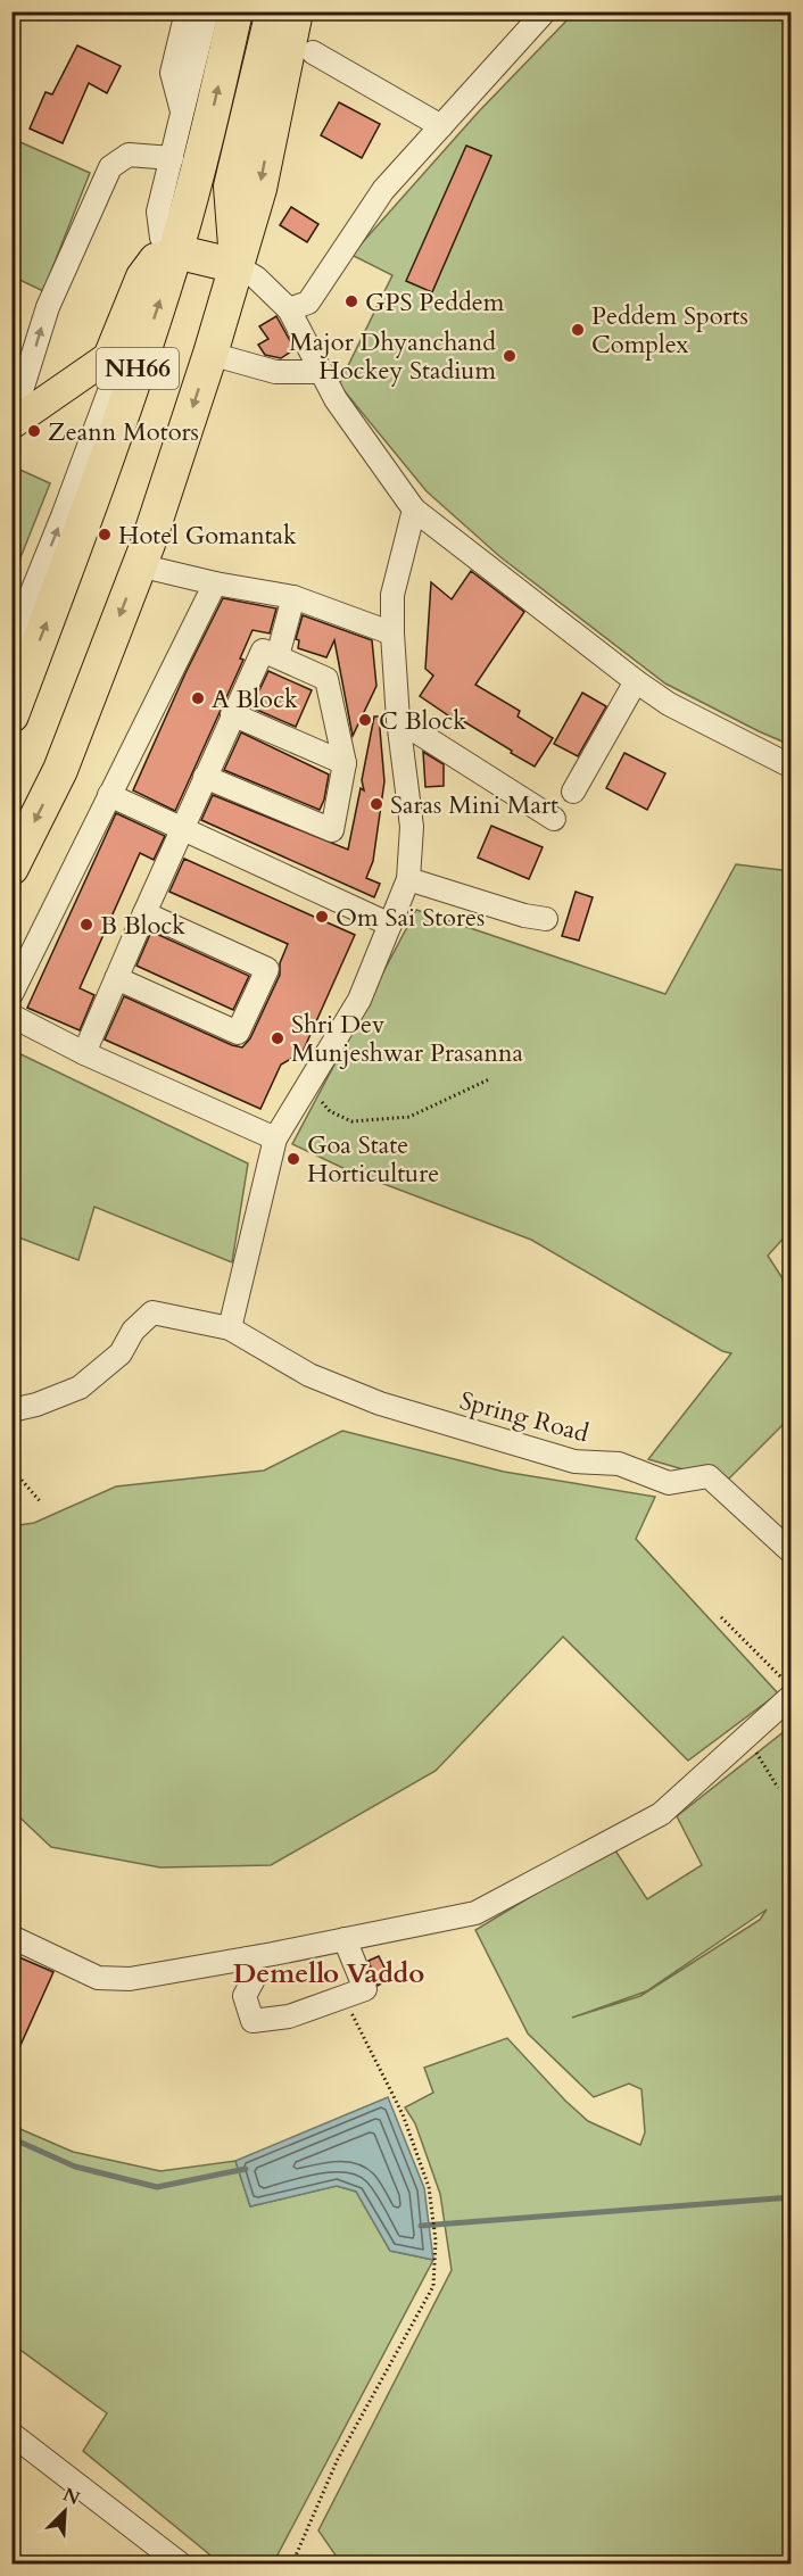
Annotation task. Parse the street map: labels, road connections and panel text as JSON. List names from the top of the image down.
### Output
{
  "streets": {
    "highway": ["NH66"],
    "street": ["Spring Road"]
  },
  "districts": ["Demello Vaddo"],
  "places": [
    "GPS Peddem",
    "Peddem Sports Complex",
    "Major Dhyanchand Hockey Stadium",
    "Zeann Motors",
    "Hotel Gomantak",
    "A Block",
    "C Block",
    "Saras Mini Mart",
    "Om Sai Stores",
    "B Block",
    "Shri Dev Munjeshwar Prasanna",
    "Goa State Horticulture"
  ],
  "north": "top right"
}
